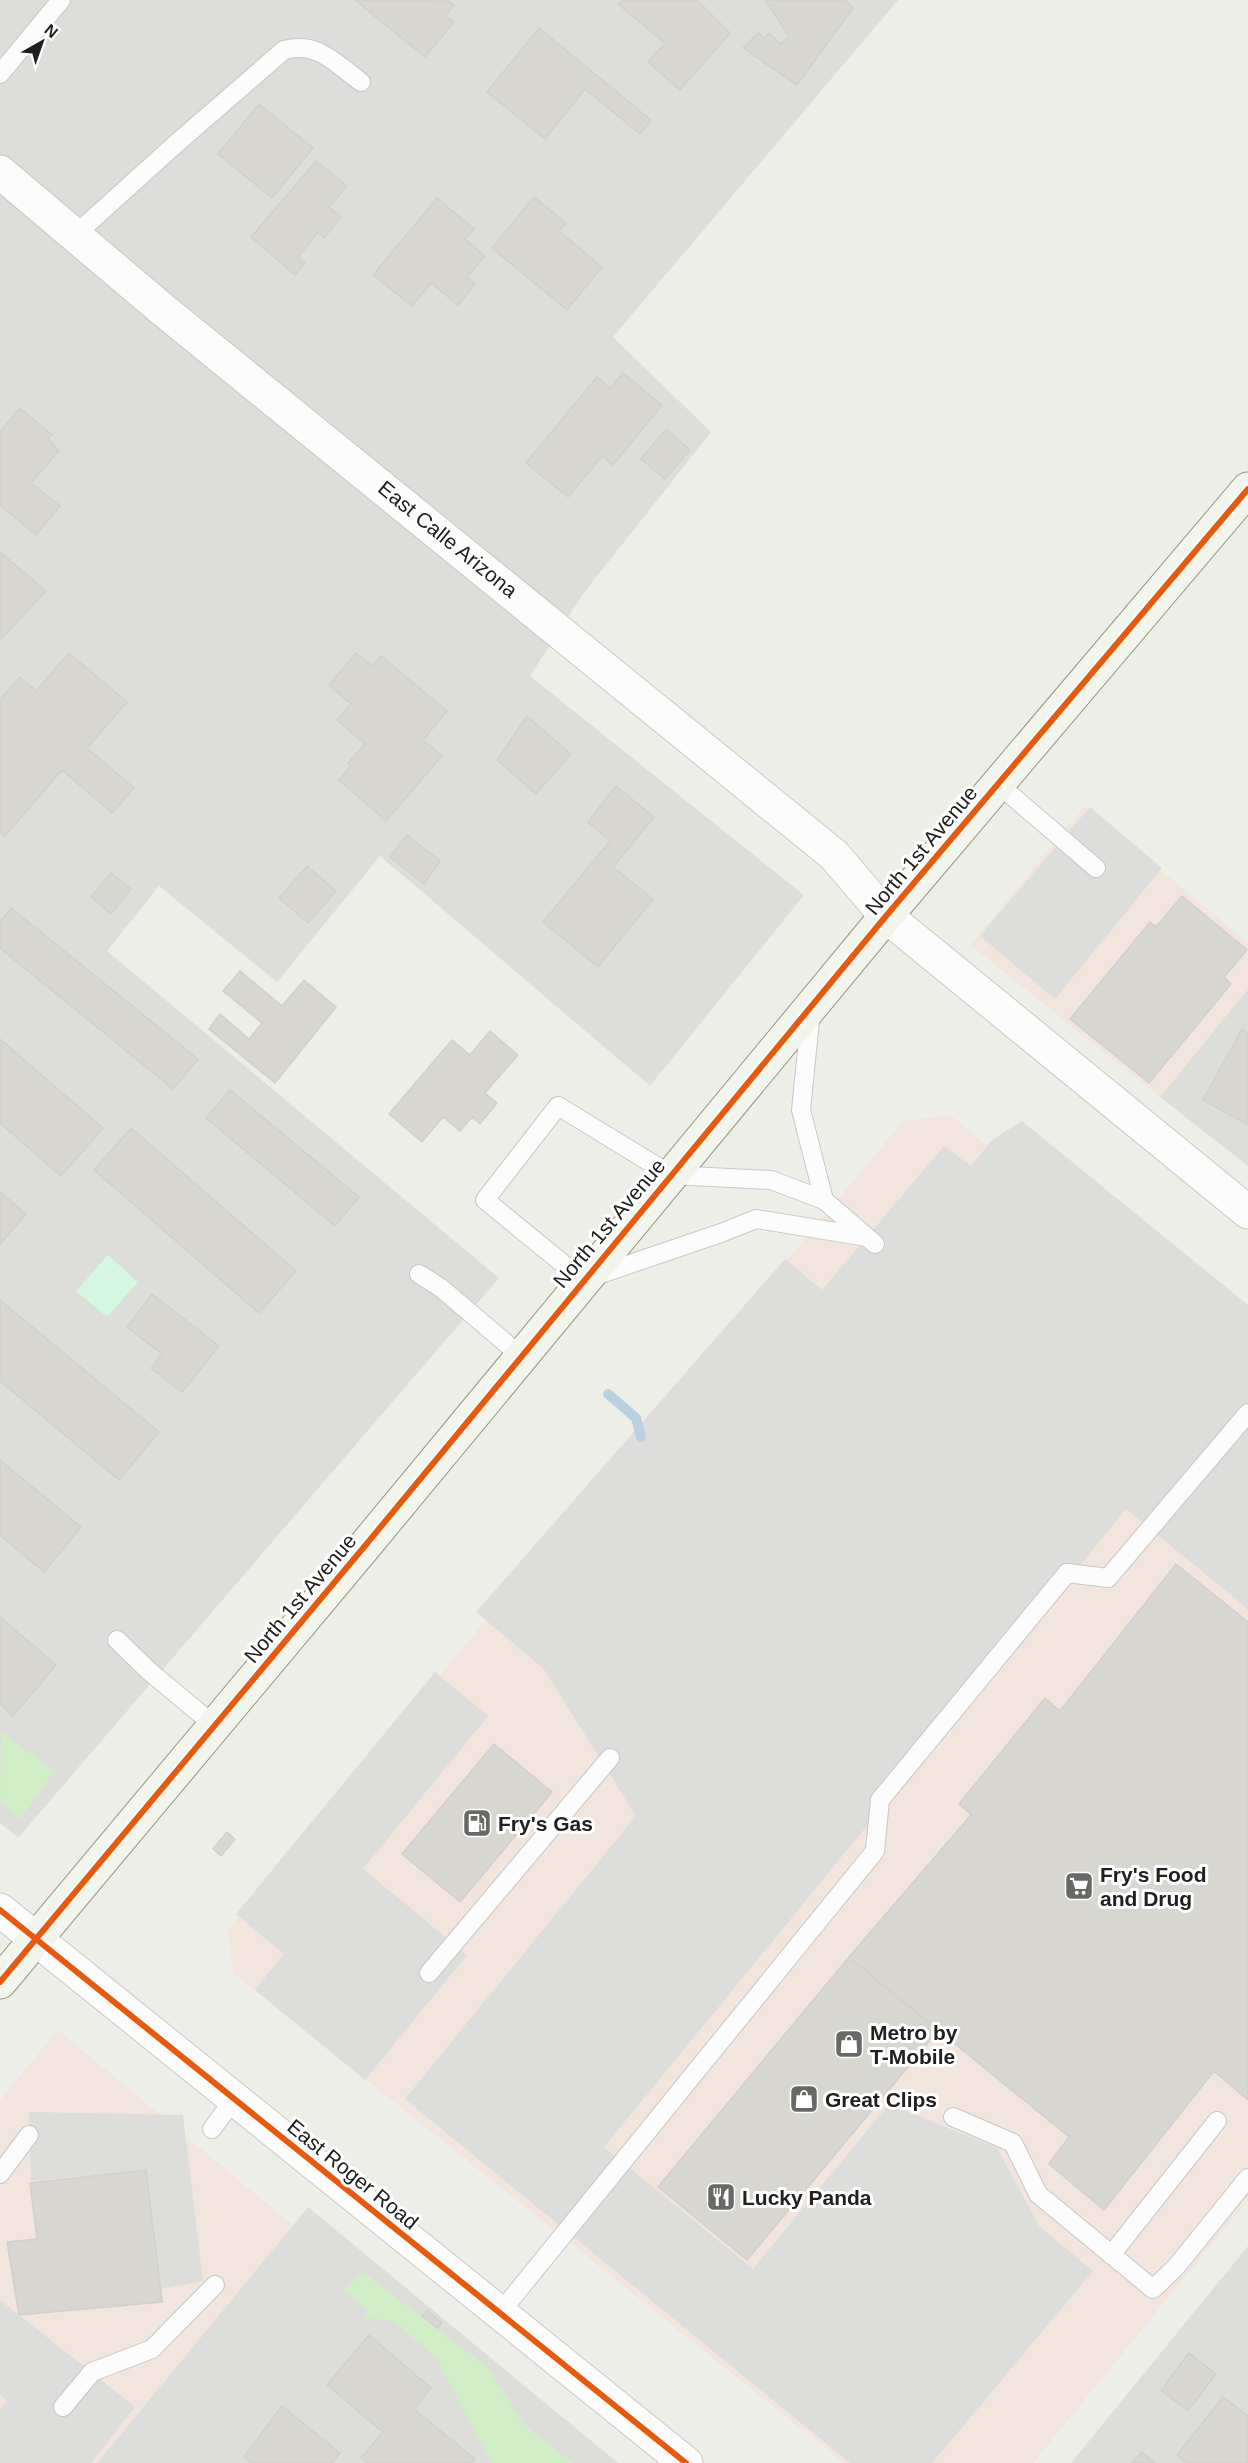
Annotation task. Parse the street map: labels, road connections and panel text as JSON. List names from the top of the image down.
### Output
{
  "streets": {
    "main road": ["North 1st Avenue"],
    "street": ["East Calle Arizona", "East Roger Road"]
  },
  "crossings": [
    ["East Calle Arizona", "North 1st Avenue"],
    ["North 1st Avenue", "East Roger Road"]
  ],
  "places": {
    "fuel station": ["Fry's Gas"],
    "supermarket": ["Fry's Food and Drug"],
    "shop": ["Metro by T-Mobile", "Great Clips"],
    "restaurant": ["Lucky Panda"]
  },
  "north": "top right"
}
